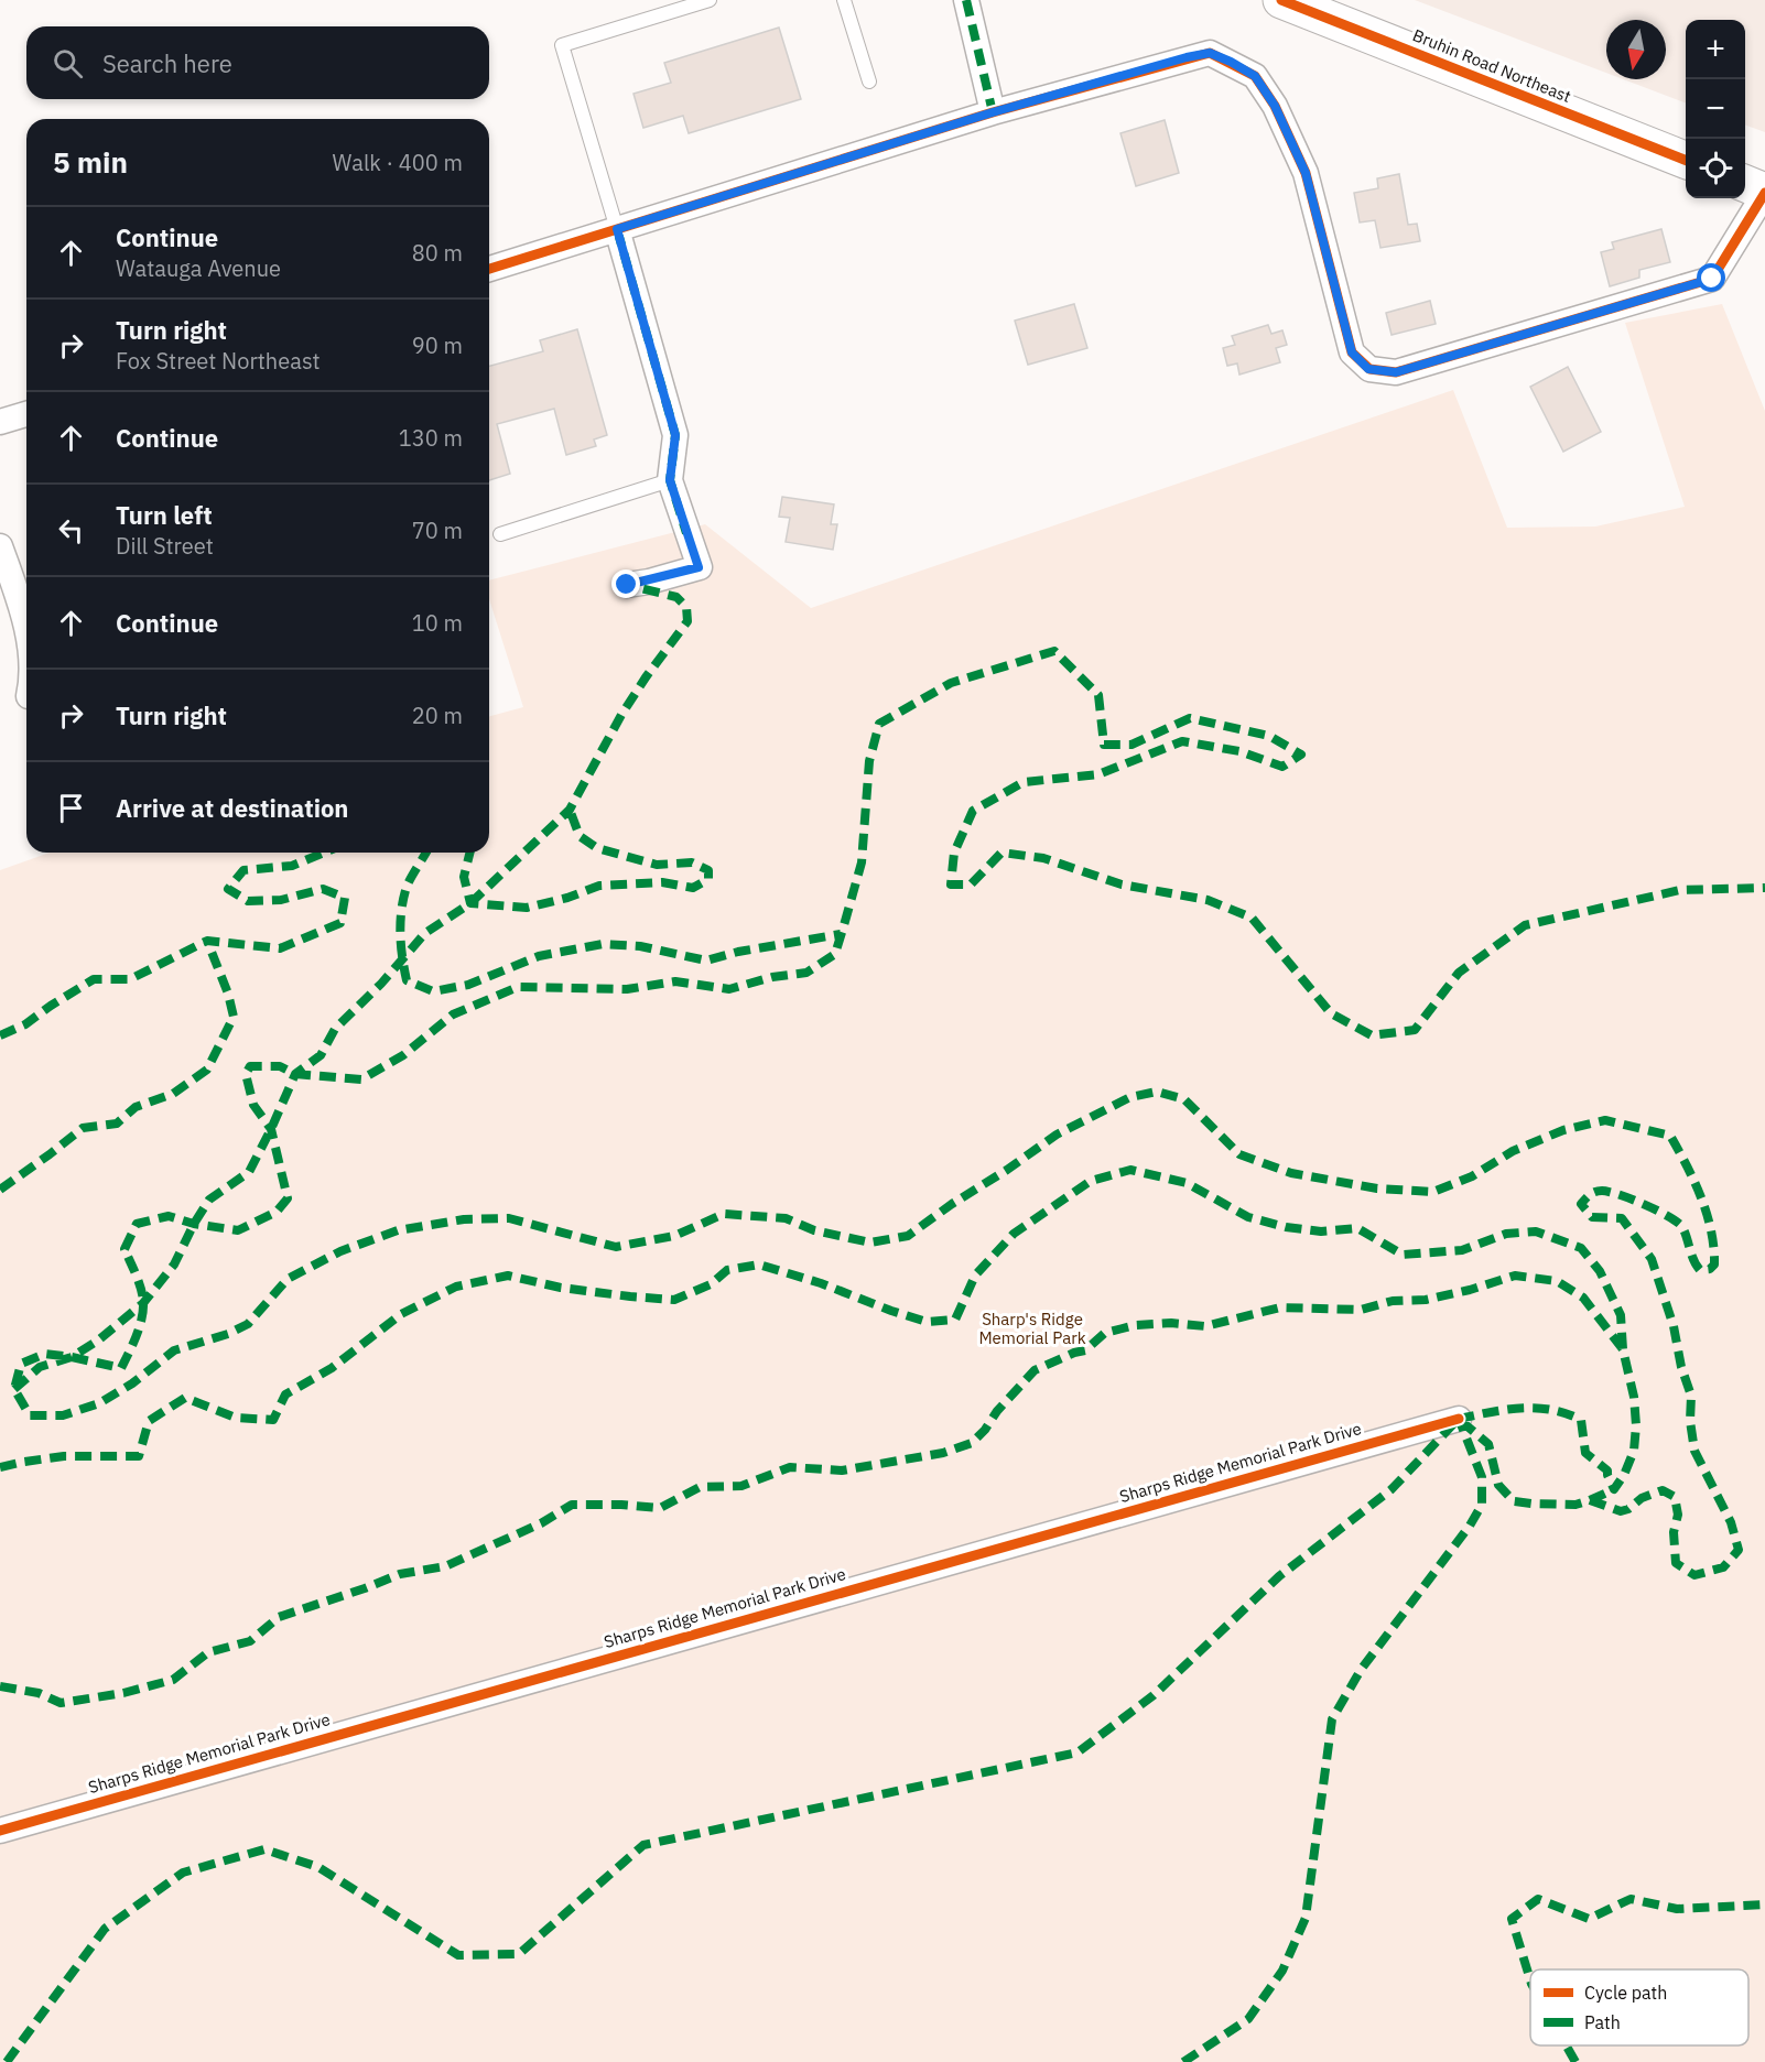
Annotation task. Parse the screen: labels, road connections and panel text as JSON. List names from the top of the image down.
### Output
{
  "streets": {
    "main road": ["Bruhin Road Northeast"],
    "street": ["Sharps Ridge Memorial Park Drive"]
  },
  "parks": ["Sharp's Ridge Memorial Park"],
  "legend": ["Cycle path", "Path"],
  "north": "bottom",
  "page": {
    "map_buttons": ["+", "−"],
    "search": "Search here",
    "heading": ["5 min", "Walk · 400 m"],
    "list": [
      ["Continue", "Watauga Avenue", "80 m"],
      ["Turn right", "Fox Street Northeast", "90 m"],
      ["Continue", "130 m"],
      ["Turn left", "Dill Street", "70 m"],
      ["Continue", "10 m"],
      ["Turn right", "20 m"],
      "Arrive at destination"
    ]
  }
}
